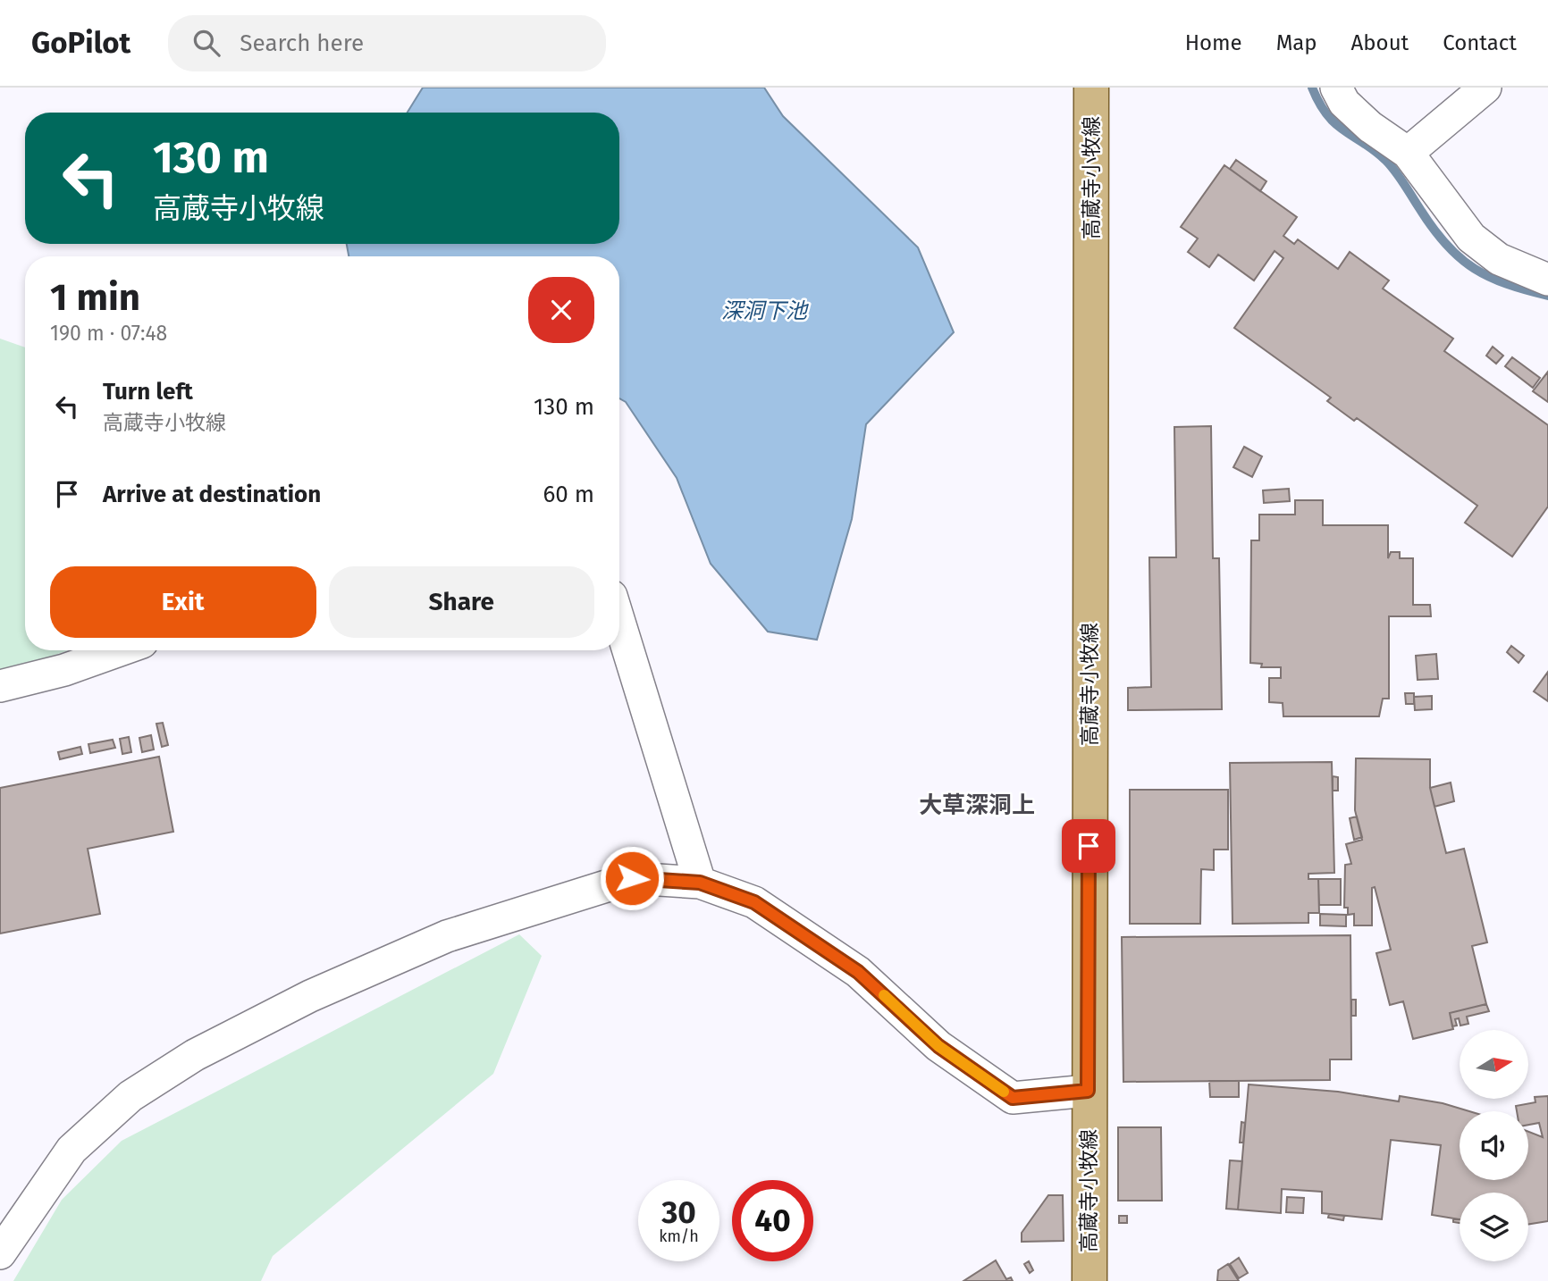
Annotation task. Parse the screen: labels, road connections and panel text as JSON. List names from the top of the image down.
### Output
{
  "streets": {
    "main road": ["高蔵寺小牧線"]
  },
  "districts": ["大草深洞上"],
  "water": ["深洞下池"],
  "north": "right",
  "page": {
    "header": "GoPilot",
    "search": "Search here",
    "nav": [
      "Home",
      "Map",
      "About",
      "Contact"
    ],
    "turn": ["130 m", "高蔵寺小牧線"],
    "heading": ["1 min", "190 m · 07:48"],
    "list": [
      {
        "name": "Turn left",
        "note": "高蔵寺小牧線",
        "value": "130 m"
      },
      {
        "name": "Arrive at destination",
        "value": "60 m"
      }
    ],
    "buttons": ["Exit", "Share"],
    "speed": "30 km/h",
    "limit": "40"
  }
}
